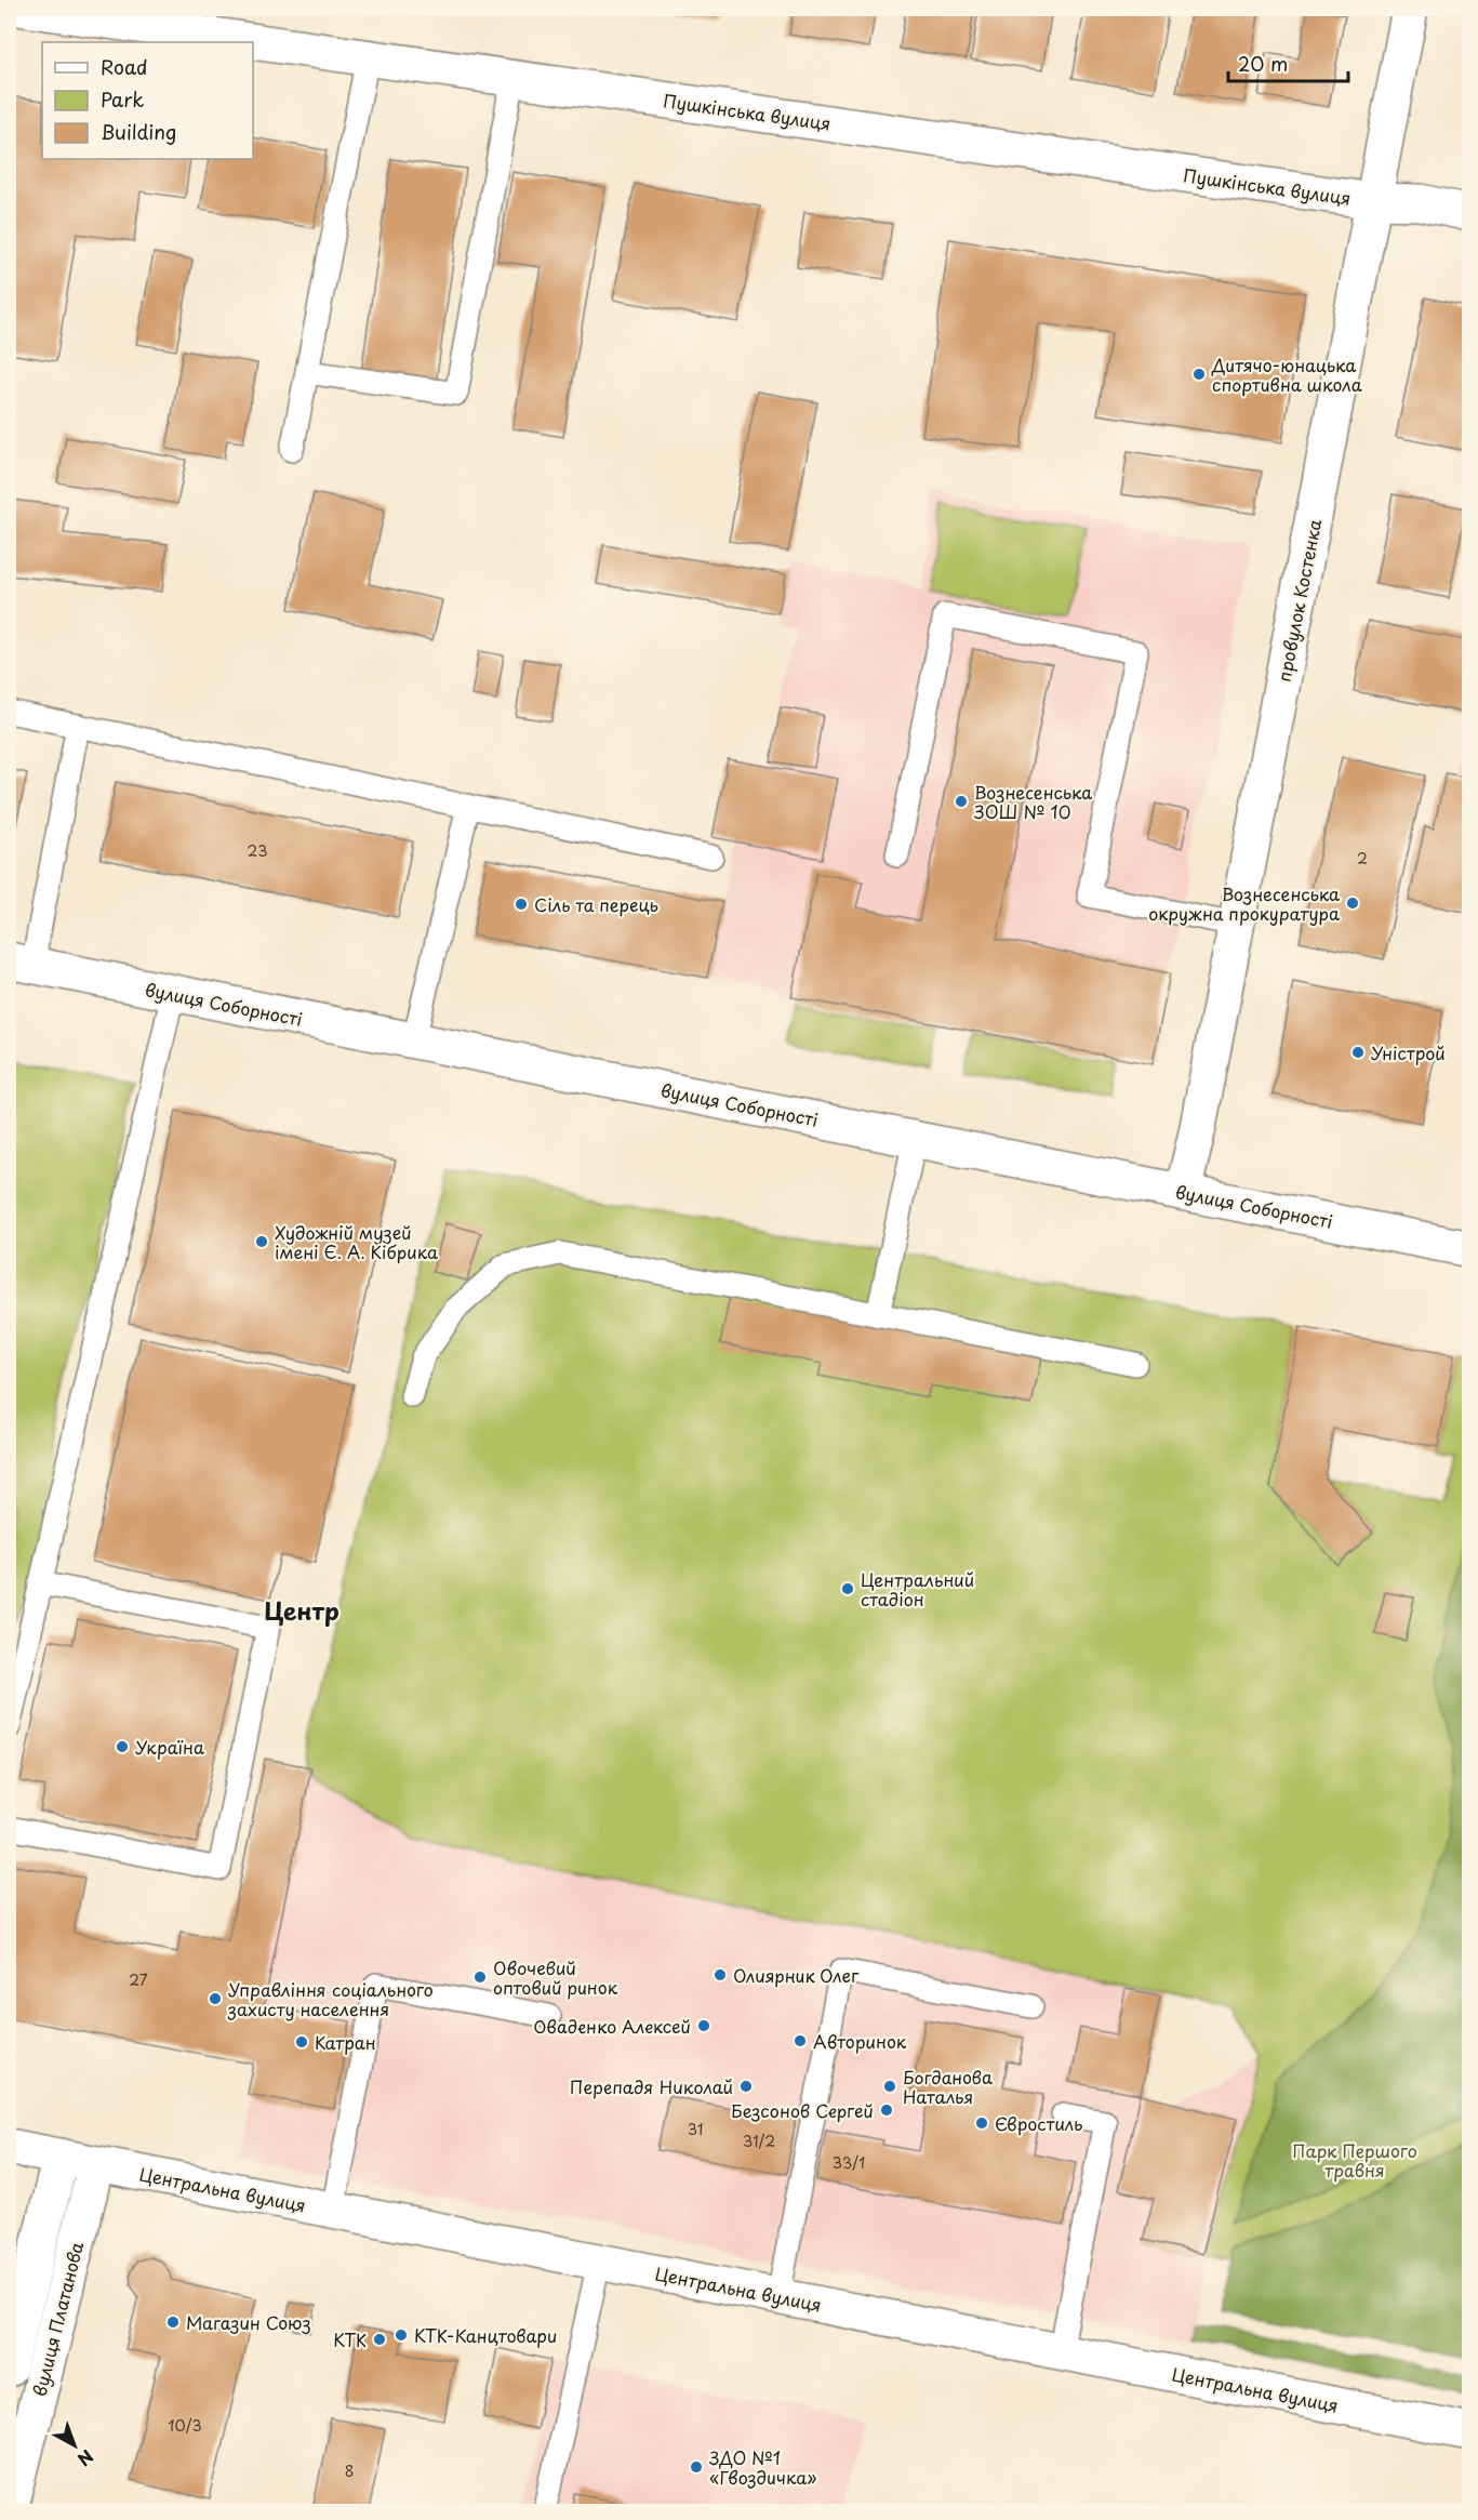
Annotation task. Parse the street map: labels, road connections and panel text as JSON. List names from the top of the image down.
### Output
{
  "streets": {
    "street": [
      "Пушкінська вулиця",
      "провулок Костенка",
      "вулиця Соборності",
      "Центральна вулиця",
      "вулиця Платанова"
    ]
  },
  "crossings": [
    ["Пушкінська вулиця", "провулок Костенка"],
    ["провулок Костенка", "вулиця Соборності"],
    ["Центральна вулиця", "вулиця Платанова"]
  ],
  "districts": ["Центр"],
  "parks": ["Парк Першого травня"],
  "places": [
    "Дитячо-юнацька спортивна школа",
    "Вознесенська ЗОШ № 10",
    "Вознесенська окружна прокуратура",
    "Сіль та перець",
    "Уністрой",
    "Художній музей імені Є. А. Кібрика",
    "Центральний стадіон",
    "Україна",
    "Олиярник Олег",
    "Овочевий оптовий ринок",
    "Управління соціального захисту населення",
    "Оваденко Алексей",
    "Авторинок",
    "Катран",
    "Перепадя Николай",
    "Богданова Наталья",
    "Безсонов Сергей",
    "Євростиль",
    "Магазин Союз",
    "КТК-Канцтовари",
    "КТК",
    "ЗДО №1 «Гвоздичка»"
  ],
  "house_numbers": [
    "23",
    "2",
    "27",
    "31",
    "31/2",
    "33/1",
    "10/3",
    "8"
  ],
  "legend": ["Road", "Park", "Building"],
  "scale_bar": "20 m",
  "north": "bottom right"
}
